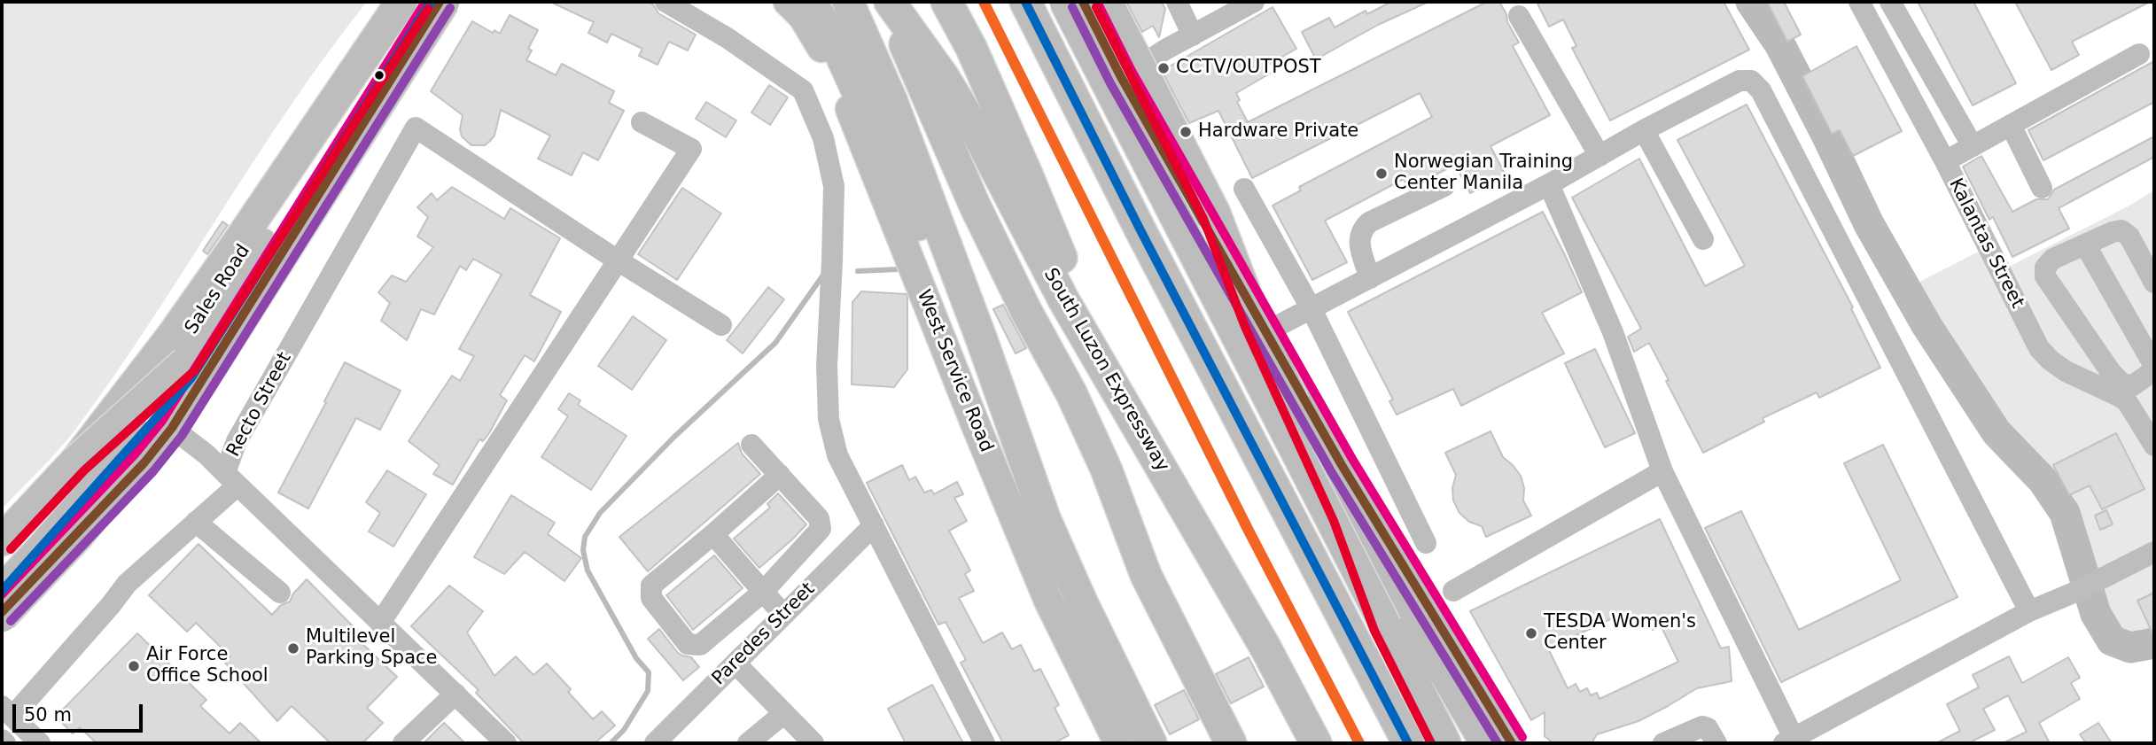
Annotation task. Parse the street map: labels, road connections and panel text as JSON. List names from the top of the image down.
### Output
{
  "streets": {
    "highway": ["South Luzon Expressway"],
    "main road": ["Sales Road", "West Service Road"],
    "street": ["Kalantas Street", "Recto Street", "Paredes Street"]
  },
  "places": [
    "CCTV/OUTPOST",
    "Hardware Private",
    "Norwegian Training Center Manila",
    "TESDA Women's Center",
    "Multilevel Parking Space",
    "Air Force Office School"
  ],
  "scale_bar": "50 m"
}
